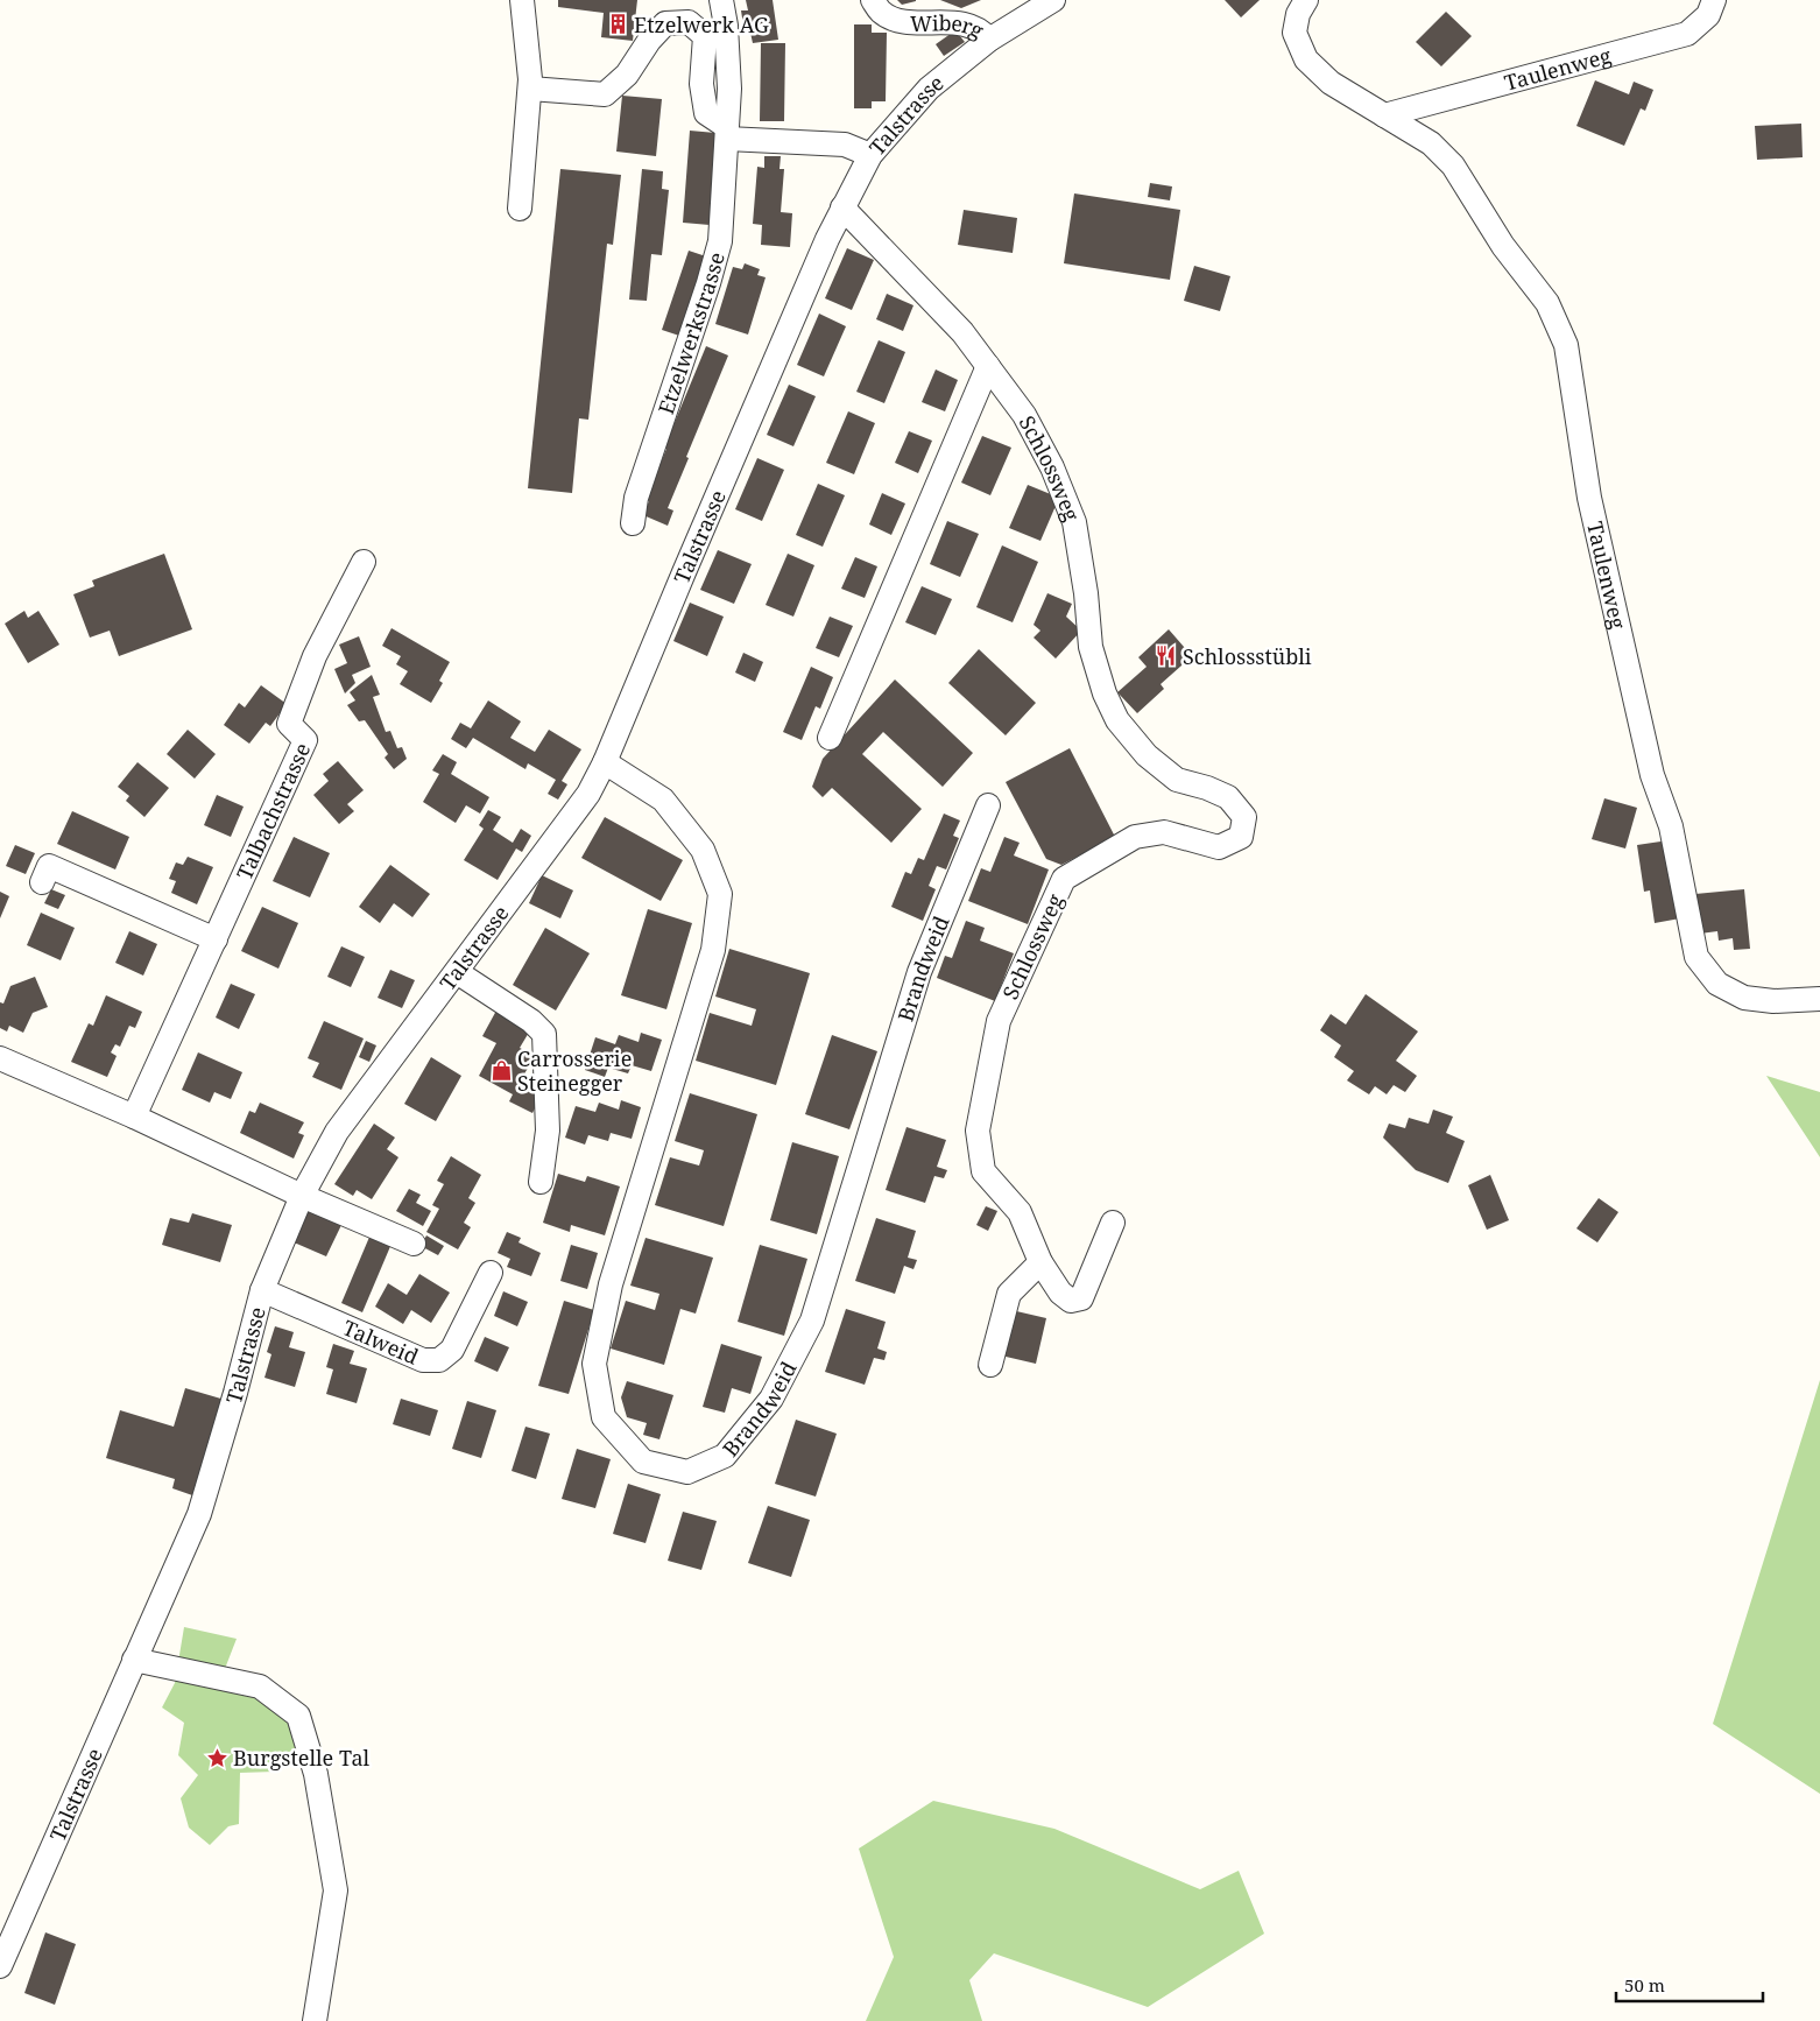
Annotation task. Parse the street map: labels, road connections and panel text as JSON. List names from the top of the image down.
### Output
{
  "streets": {
    "street": [
      "Wiberg",
      "Taulenweg",
      "Talstrasse",
      "Etzelwerkstrasse",
      "Schlossweg",
      "Talbachstrasse",
      "Brandweid",
      "Talweid"
    ]
  },
  "crossings": [
    ["Wiberg", "Talstrasse"],
    ["Talstrasse", "Schlossweg"],
    ["Talstrasse", "Brandweid"],
    ["Talstrasse", "Talweid"]
  ],
  "places": {
    "building": ["Etzelwerk AG"],
    "restaurant": ["Schlossstübli"],
    "shop": ["Carrosserie Steinegger"],
    "place": ["Burgstelle Tal"]
  },
  "scale_bar": "50 m"
}
